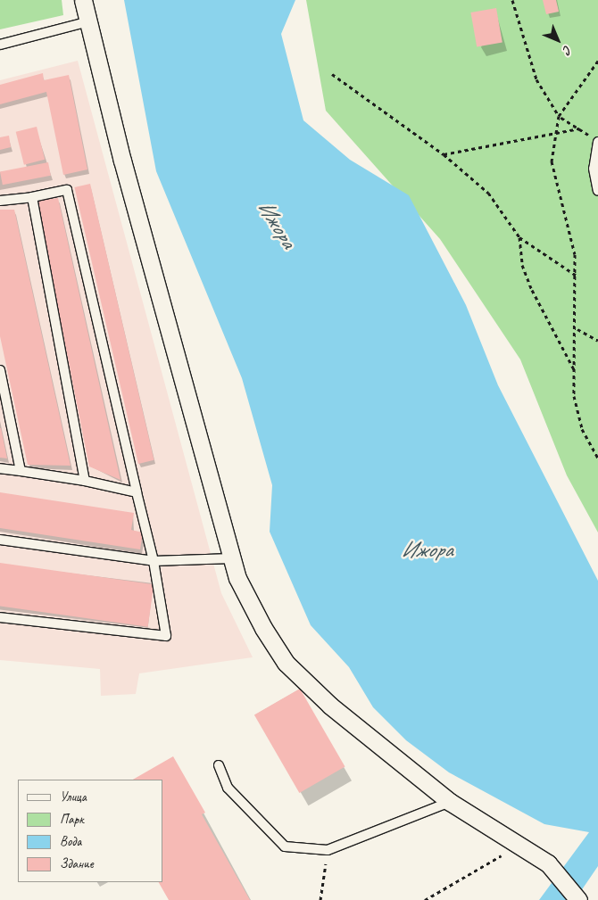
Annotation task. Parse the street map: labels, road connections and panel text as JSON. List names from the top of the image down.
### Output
{
  "water": ["Ижора"],
  "legend": [
    "Улица",
    "Парк",
    "Вода",
    "Здание"
  ],
  "north": "bottom right"
}
